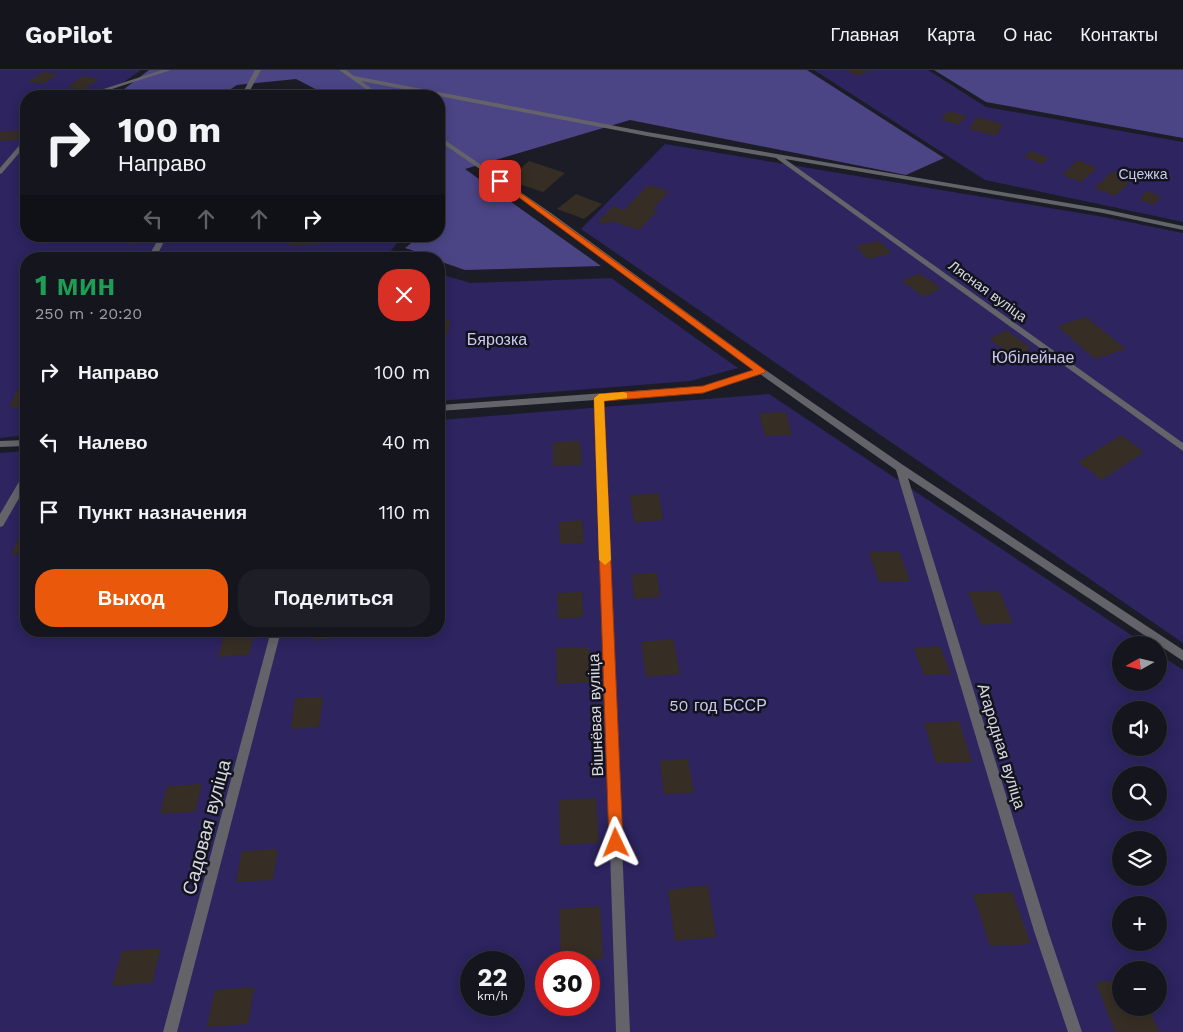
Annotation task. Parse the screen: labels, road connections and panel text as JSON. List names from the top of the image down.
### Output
{
  "streets": {
    "street": [
      "Лясная вуліца",
      "Вішнёвая вуліца",
      "Агародная вуліца",
      "Садовая вуліца"
    ]
  },
  "parks": [
    "Сцежка",
    "Бярозка",
    "Юбілейнае",
    "50 год БССР"
  ],
  "north": "left",
  "page": {
    "header": "GoPilot",
    "nav": [
      "Главная",
      "Карта",
      "О нас",
      "Контакты"
    ],
    "turn": ["100 m", "Направо"],
    "heading": ["1 мин", "250 m · 20:20"],
    "list": [
      {
        "name": "Направо",
        "value": "100 m"
      },
      {
        "name": "Налево",
        "value": "40 m"
      },
      {
        "name": "Пункт назначения",
        "value": "110 m"
      }
    ],
    "buttons": ["Выход", "Поделиться"],
    "map_buttons": ["+", "−"],
    "speed": "22 km/h",
    "limit": "30"
  }
}
